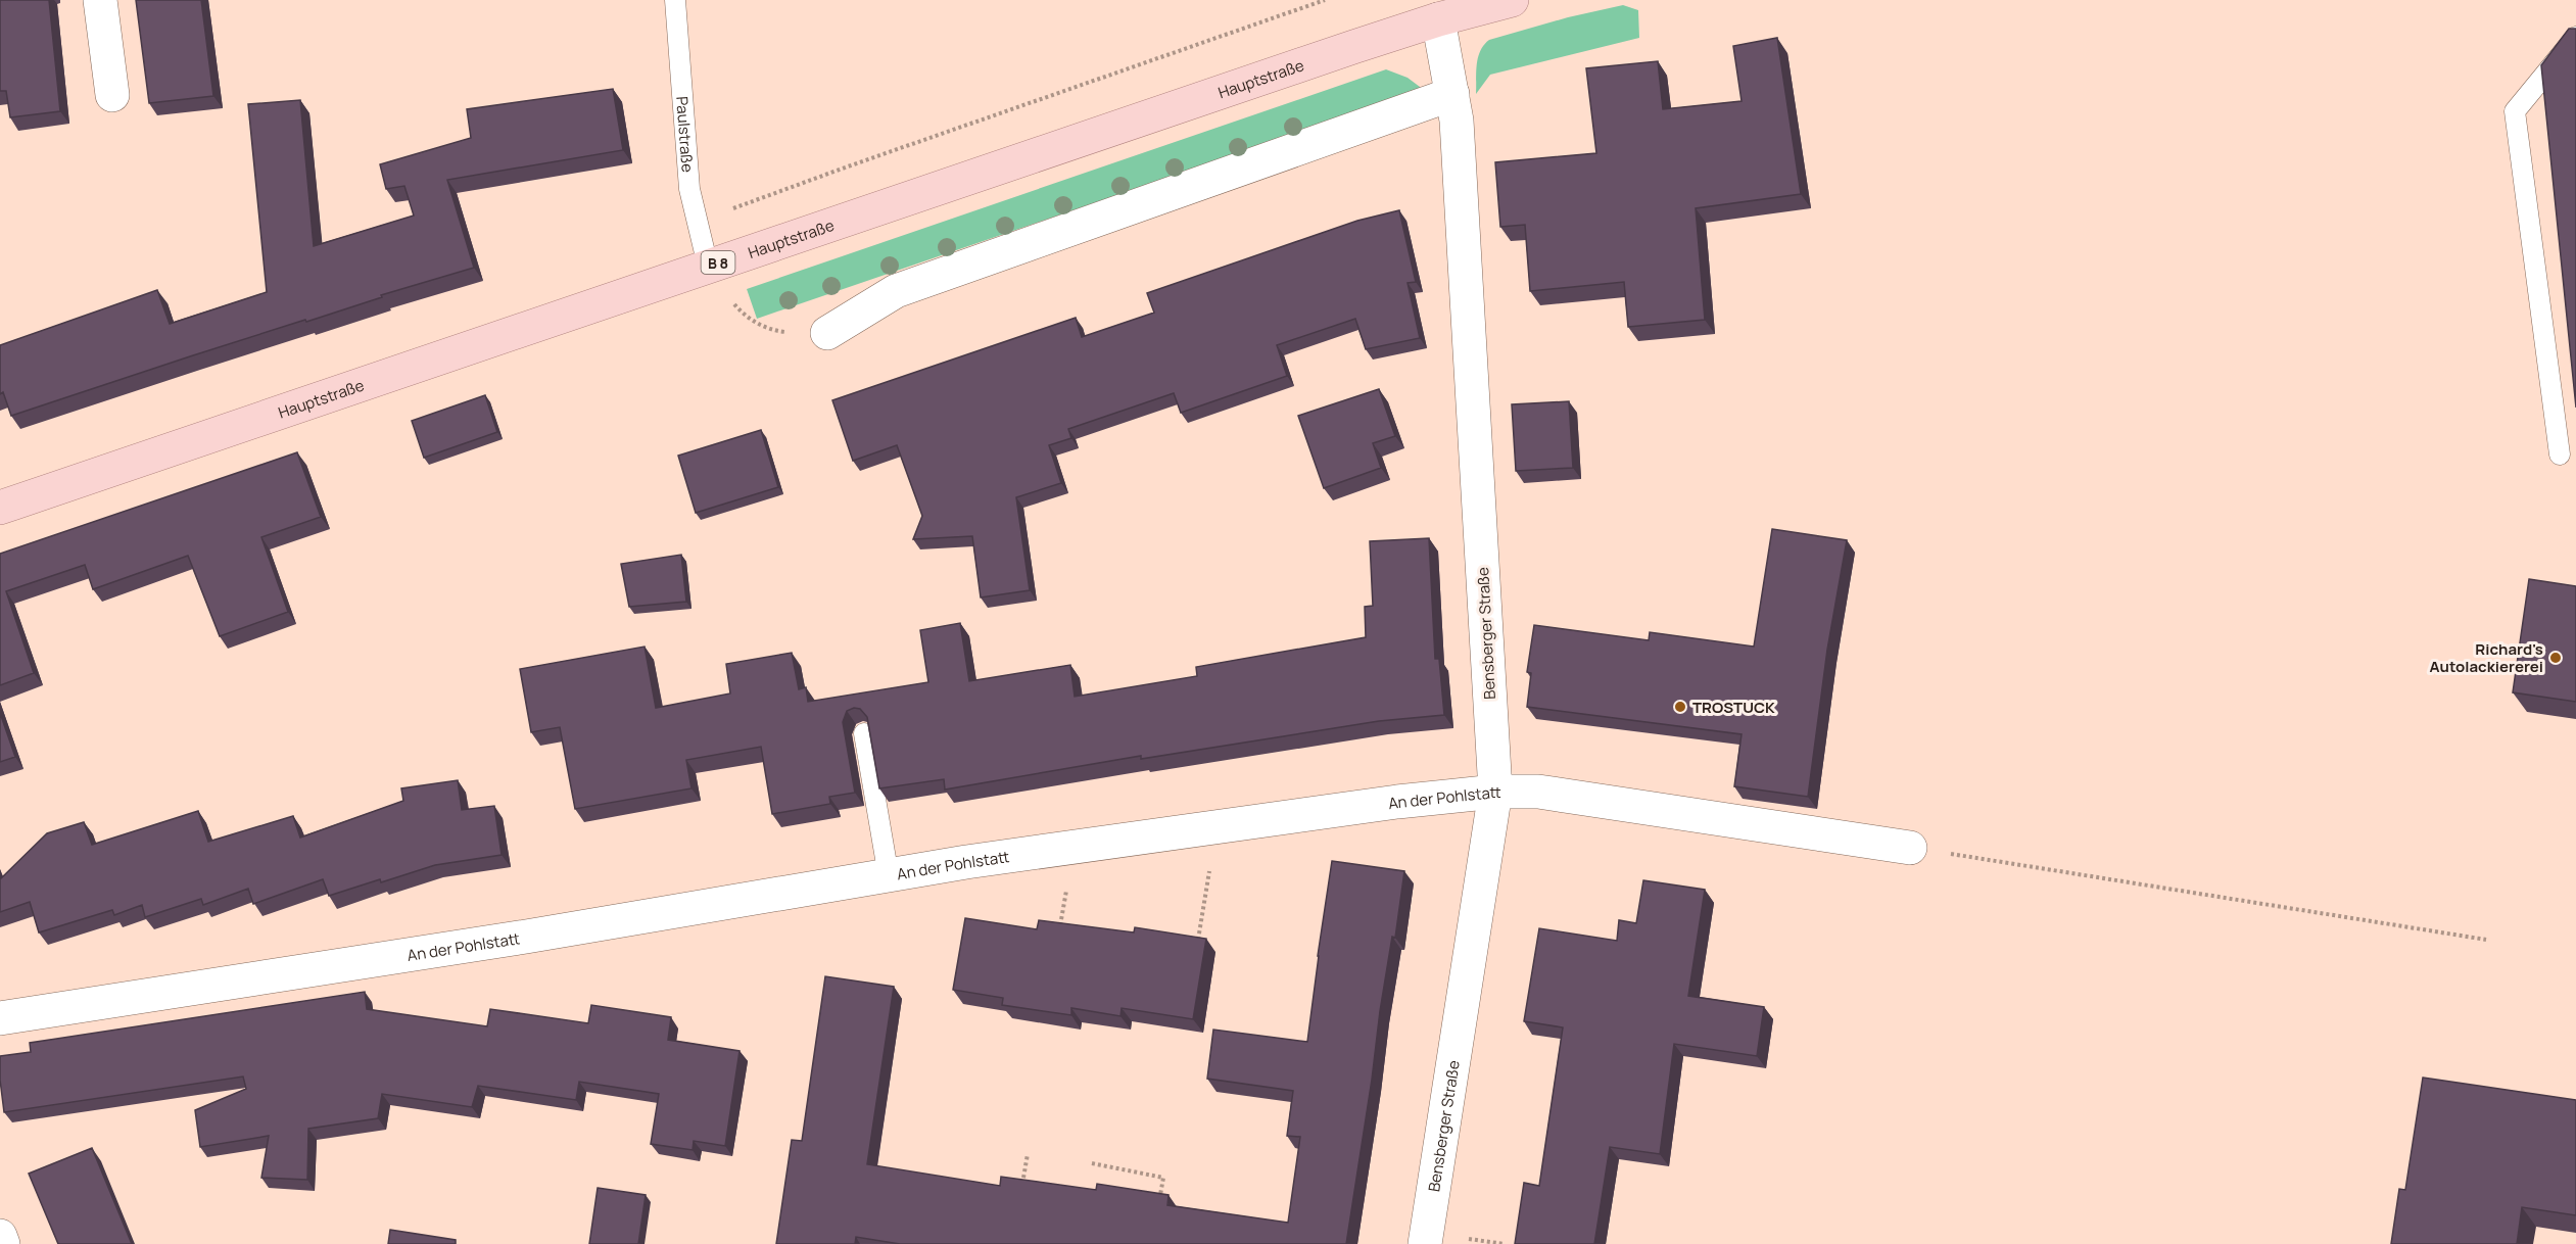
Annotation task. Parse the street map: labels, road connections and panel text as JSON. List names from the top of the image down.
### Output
{
  "streets": {
    "main road": ["Hauptstraße", "B 8"],
    "street": ["Bensberger Straße", "An der Pohlstatt"],
    "lane": ["Paulstraße"]
  },
  "crossings": [
    ["Hauptstraße", "Paulstraße"],
    ["Hauptstraße", "Bensberger Straße"],
    ["Bensberger Straße", "An der Pohlstatt"]
  ],
  "places": ["Richard's Autolackiererei", "TROSTUCK"]
}
